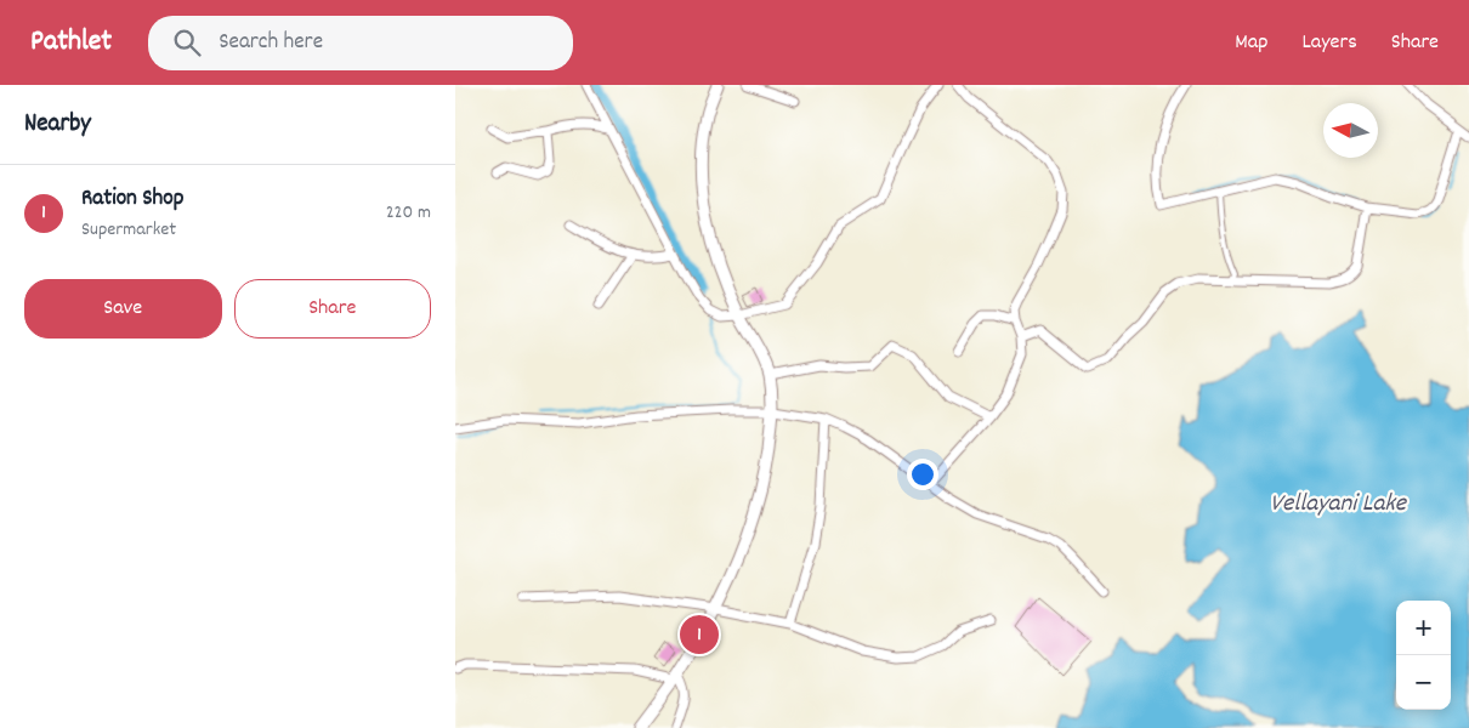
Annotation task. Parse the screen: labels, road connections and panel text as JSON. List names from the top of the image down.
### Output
{
  "water": ["Vellayani Lake"],
  "north": "left",
  "page": {
    "header": "Pathlet",
    "search": "Search here",
    "nav": ["Map", "Layers", "Share"],
    "heading": "Nearby",
    "list": [
      {
        "mark": "1",
        "name": "Ration Shop",
        "note": "Supermarket",
        "value": "220 m"
      }
    ],
    "buttons": ["Save", "Share"],
    "map_buttons": ["+", "−"],
    "pins": "1"
  }
}
